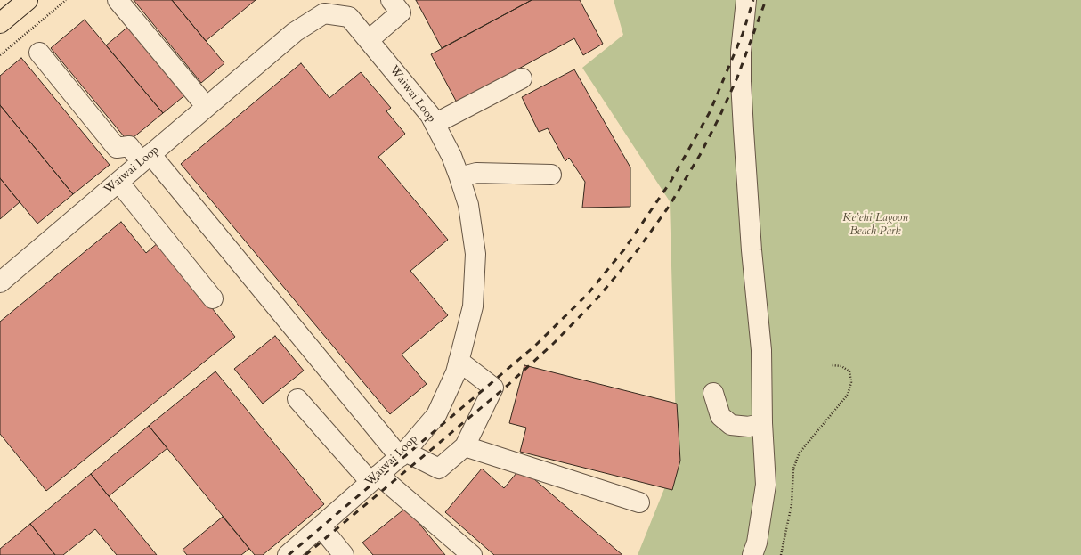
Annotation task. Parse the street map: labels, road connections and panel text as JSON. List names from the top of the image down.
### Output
{
  "streets": {
    "street": ["Waiwai Loop"]
  },
  "parks": ["Keʻehi Lagoon Beach Park"]
}
